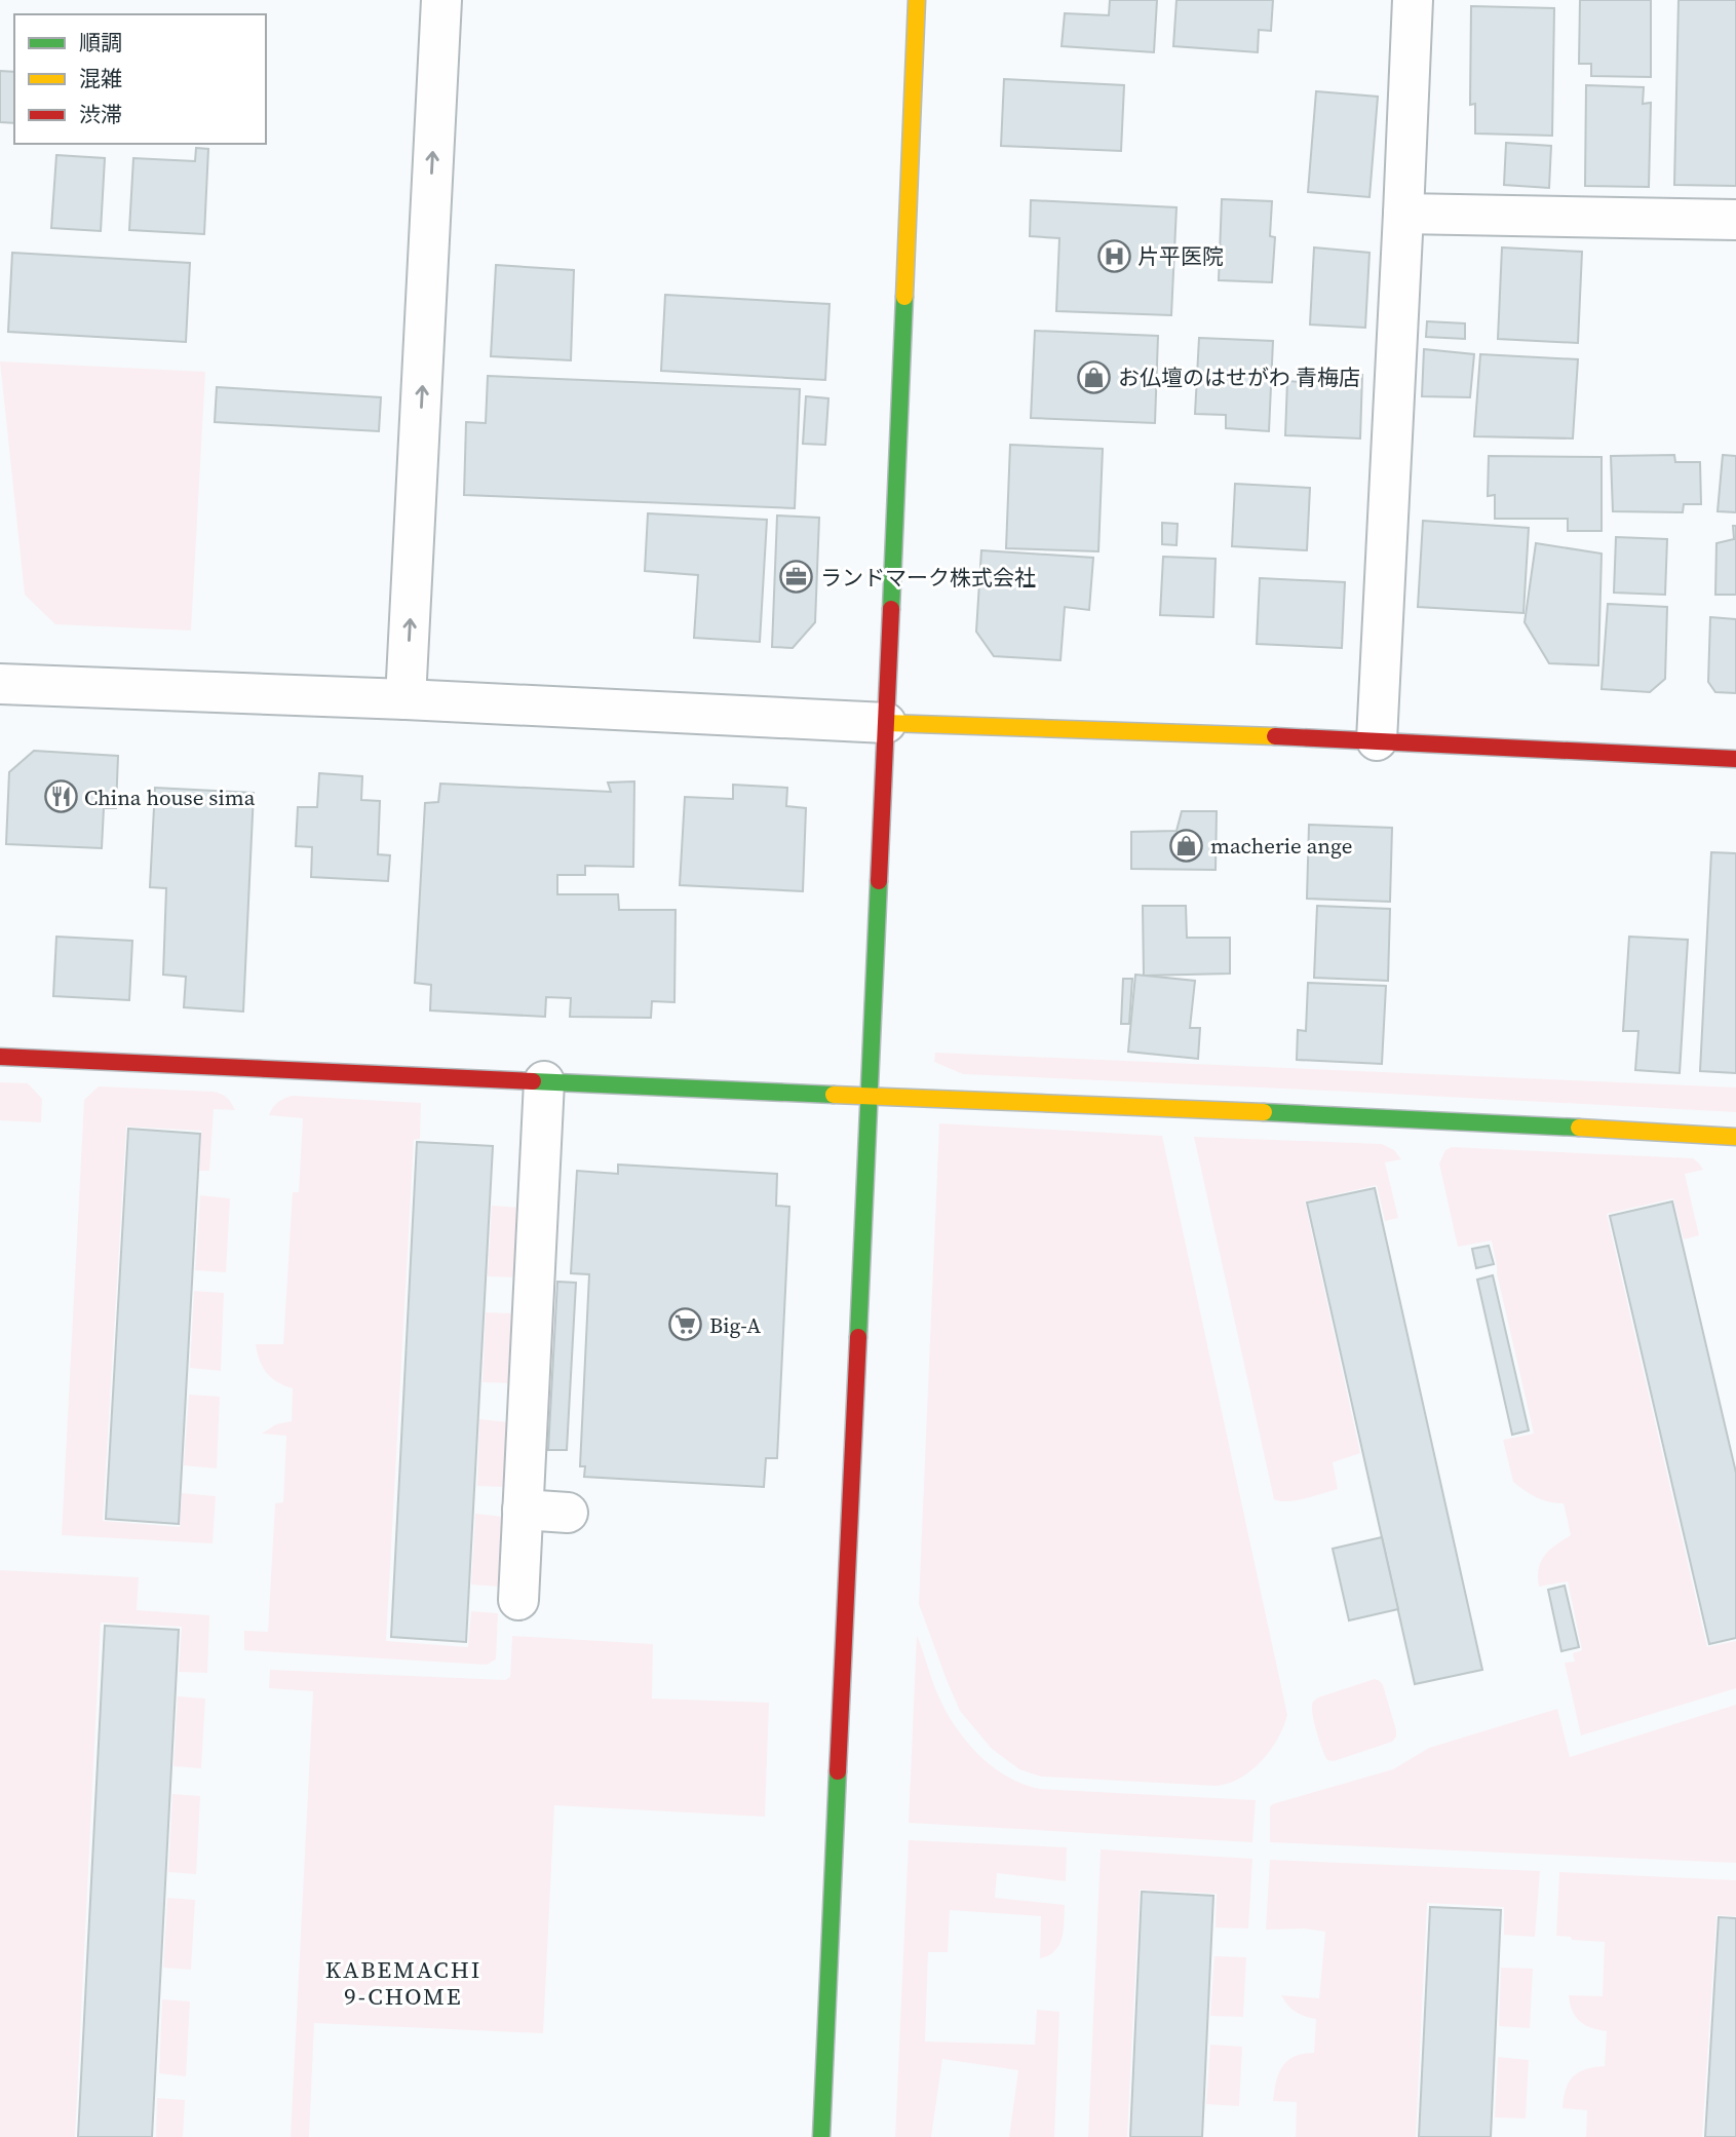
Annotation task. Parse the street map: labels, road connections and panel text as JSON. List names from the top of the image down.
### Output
{
  "districts": ["KABEMACHI 9-CHOME"],
  "places": {
    "hospital": ["片平医院"],
    "shop": ["お仏壇のはせがわ 青梅店", "macherie ange"],
    "office": ["ランドマーク株式会社"],
    "restaurant": ["China house sima"],
    "supermarket": ["Big-A"]
  },
  "legend": ["順調", "混雑", "渋滞"]
}
